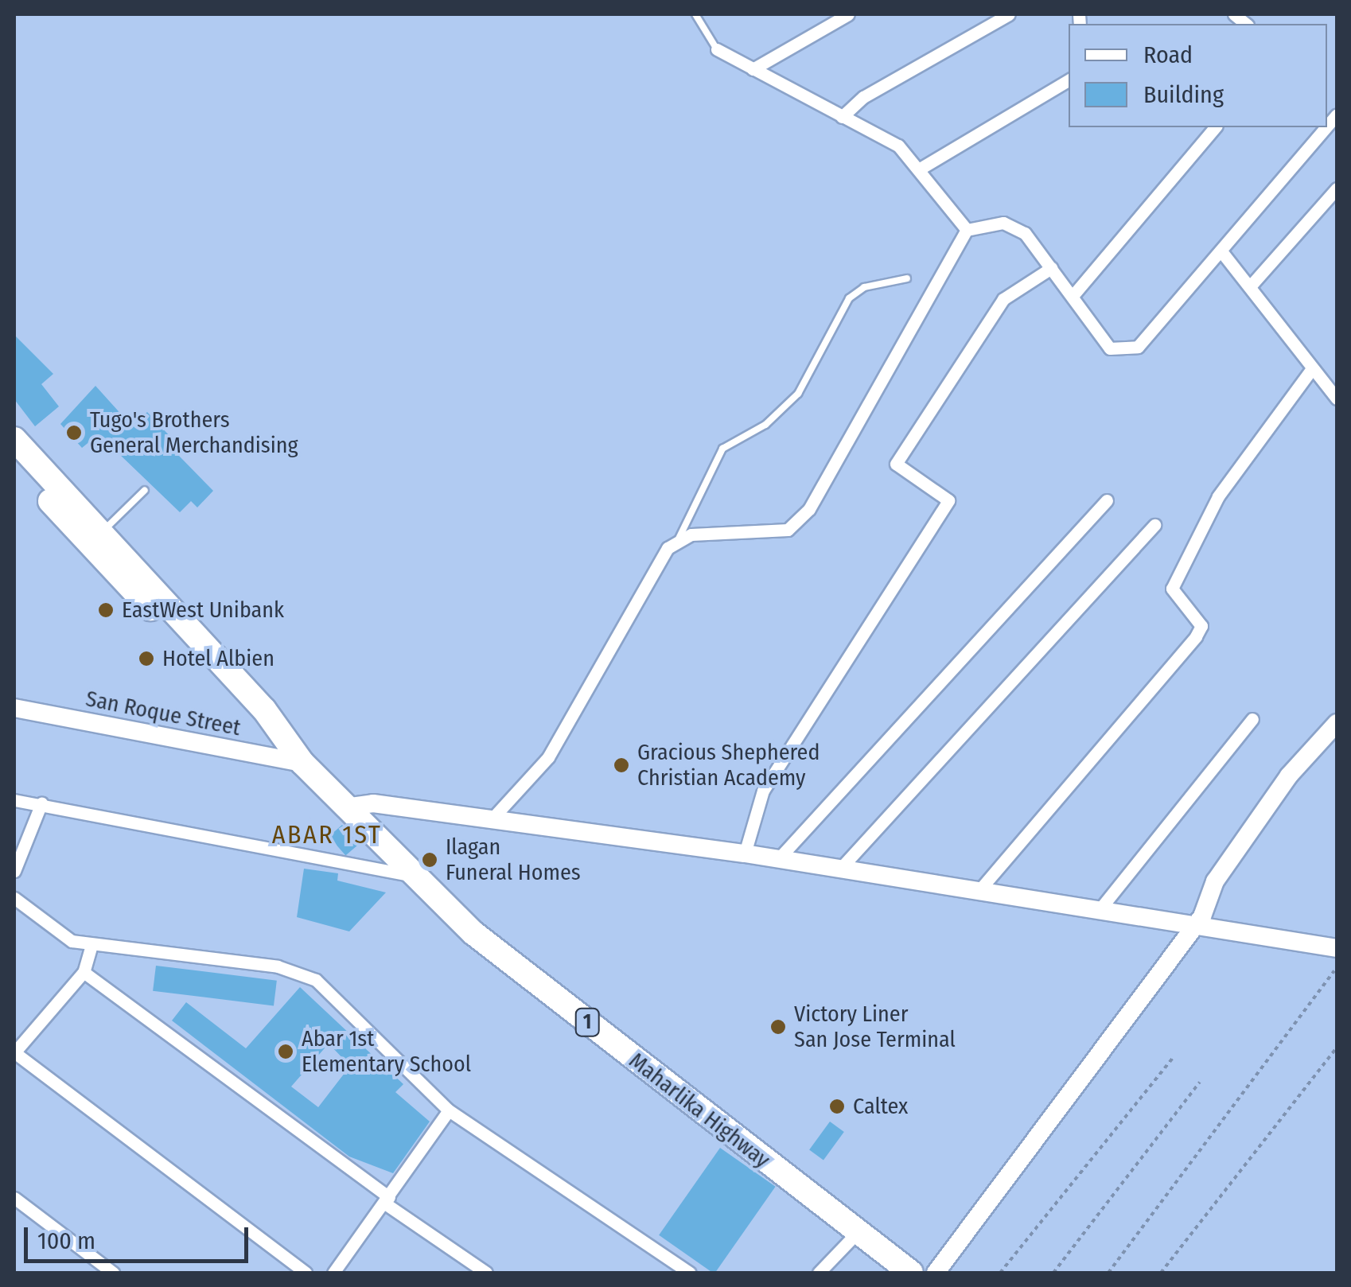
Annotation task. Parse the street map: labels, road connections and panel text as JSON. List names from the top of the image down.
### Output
{
  "streets": {
    "highway": ["1", "Maharlika Highway"],
    "street": ["San Roque Street"]
  },
  "crossings": [
    ["San Roque Street", "Maharlika Highway"]
  ],
  "districts": ["ABAR 1ST"],
  "places": [
    "Tugo's Brothers General Merchandising",
    "EastWest Unibank",
    "Hotel Albien",
    "Gracious Shephered Christian Academy",
    "Ilagan Funeral Homes",
    "Victory Liner San Jose Terminal",
    "Abar 1st Elementary School",
    "Caltex"
  ],
  "legend": ["Road", "Building"],
  "scale_bar": "100 m"
}
